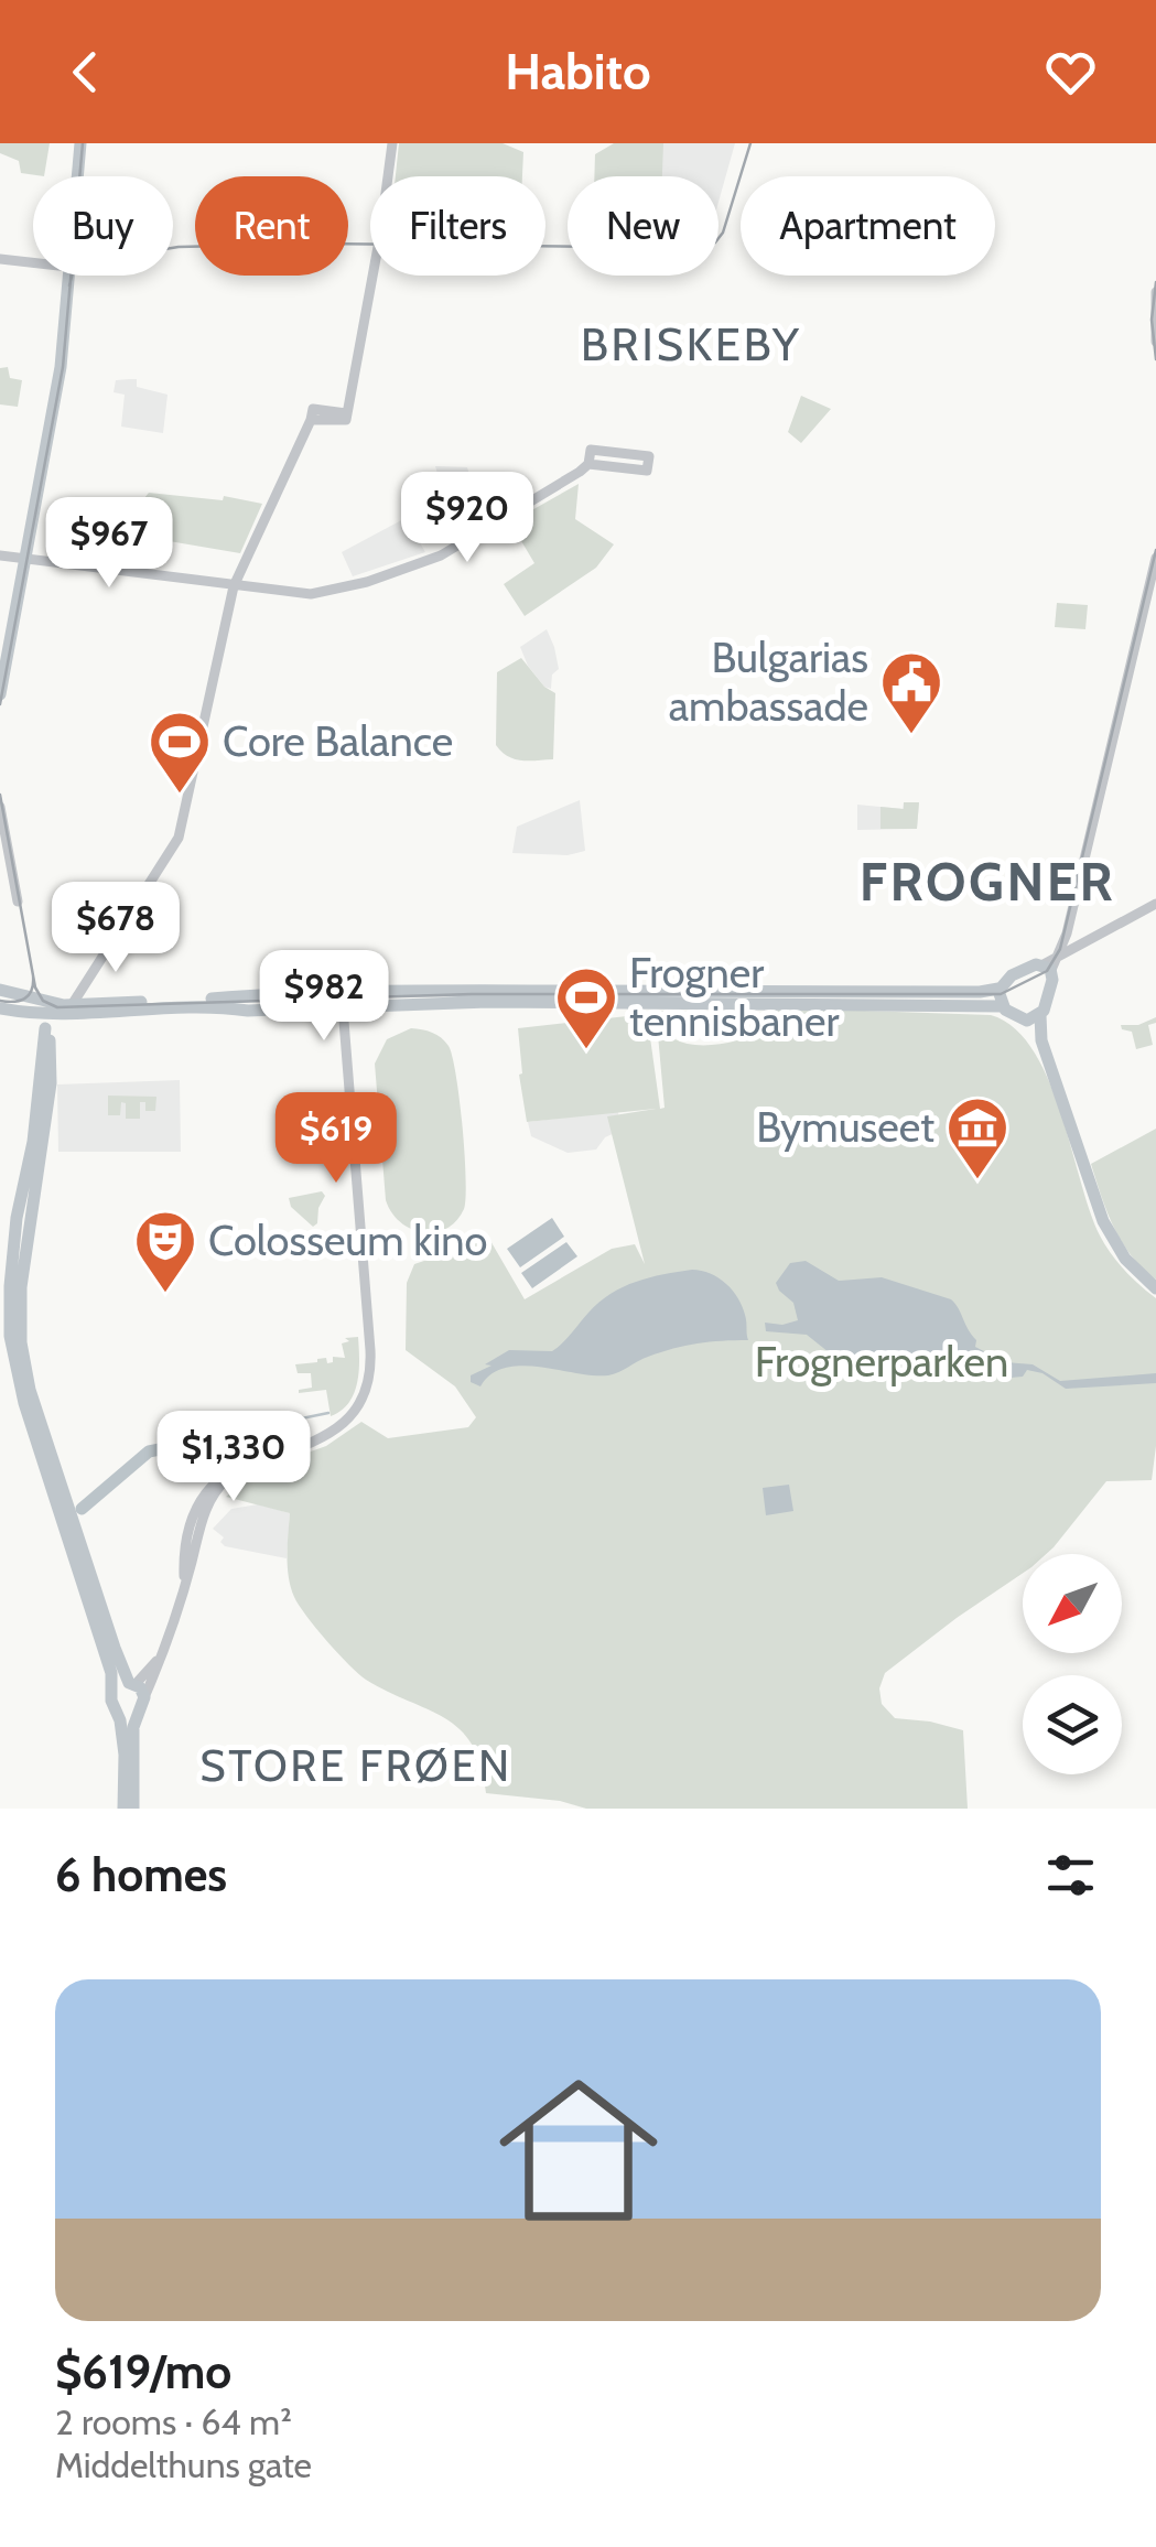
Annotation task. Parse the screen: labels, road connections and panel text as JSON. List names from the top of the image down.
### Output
{
  "districts": ["BRISKEBY", "FROGNER", "STORE FRØEN"],
  "parks": ["Frognerparken"],
  "places": {
    "public building": ["Bulgarias ambassade"],
    "sports": ["Core Balance", "Frogner tennisbaner"],
    "museum": ["Bymuseet"],
    "theatre": ["Colosseum kino"]
  },
  "north": "bottom left",
  "page": {
    "header": "Habito",
    "chip": [
      "Buy",
      "Rent",
      "Filters",
      "New",
      "Apartment"
    ],
    "price": [
      "$920",
      "$967",
      "$678",
      "$982",
      "$619",
      "$1,330"
    ],
    "heading": "6 homes",
    "list": [
      {
        "name": "$619/mo",
        "note": "2 rooms · 64 m² · Middelthuns gate"
      }
    ]
  }
}
